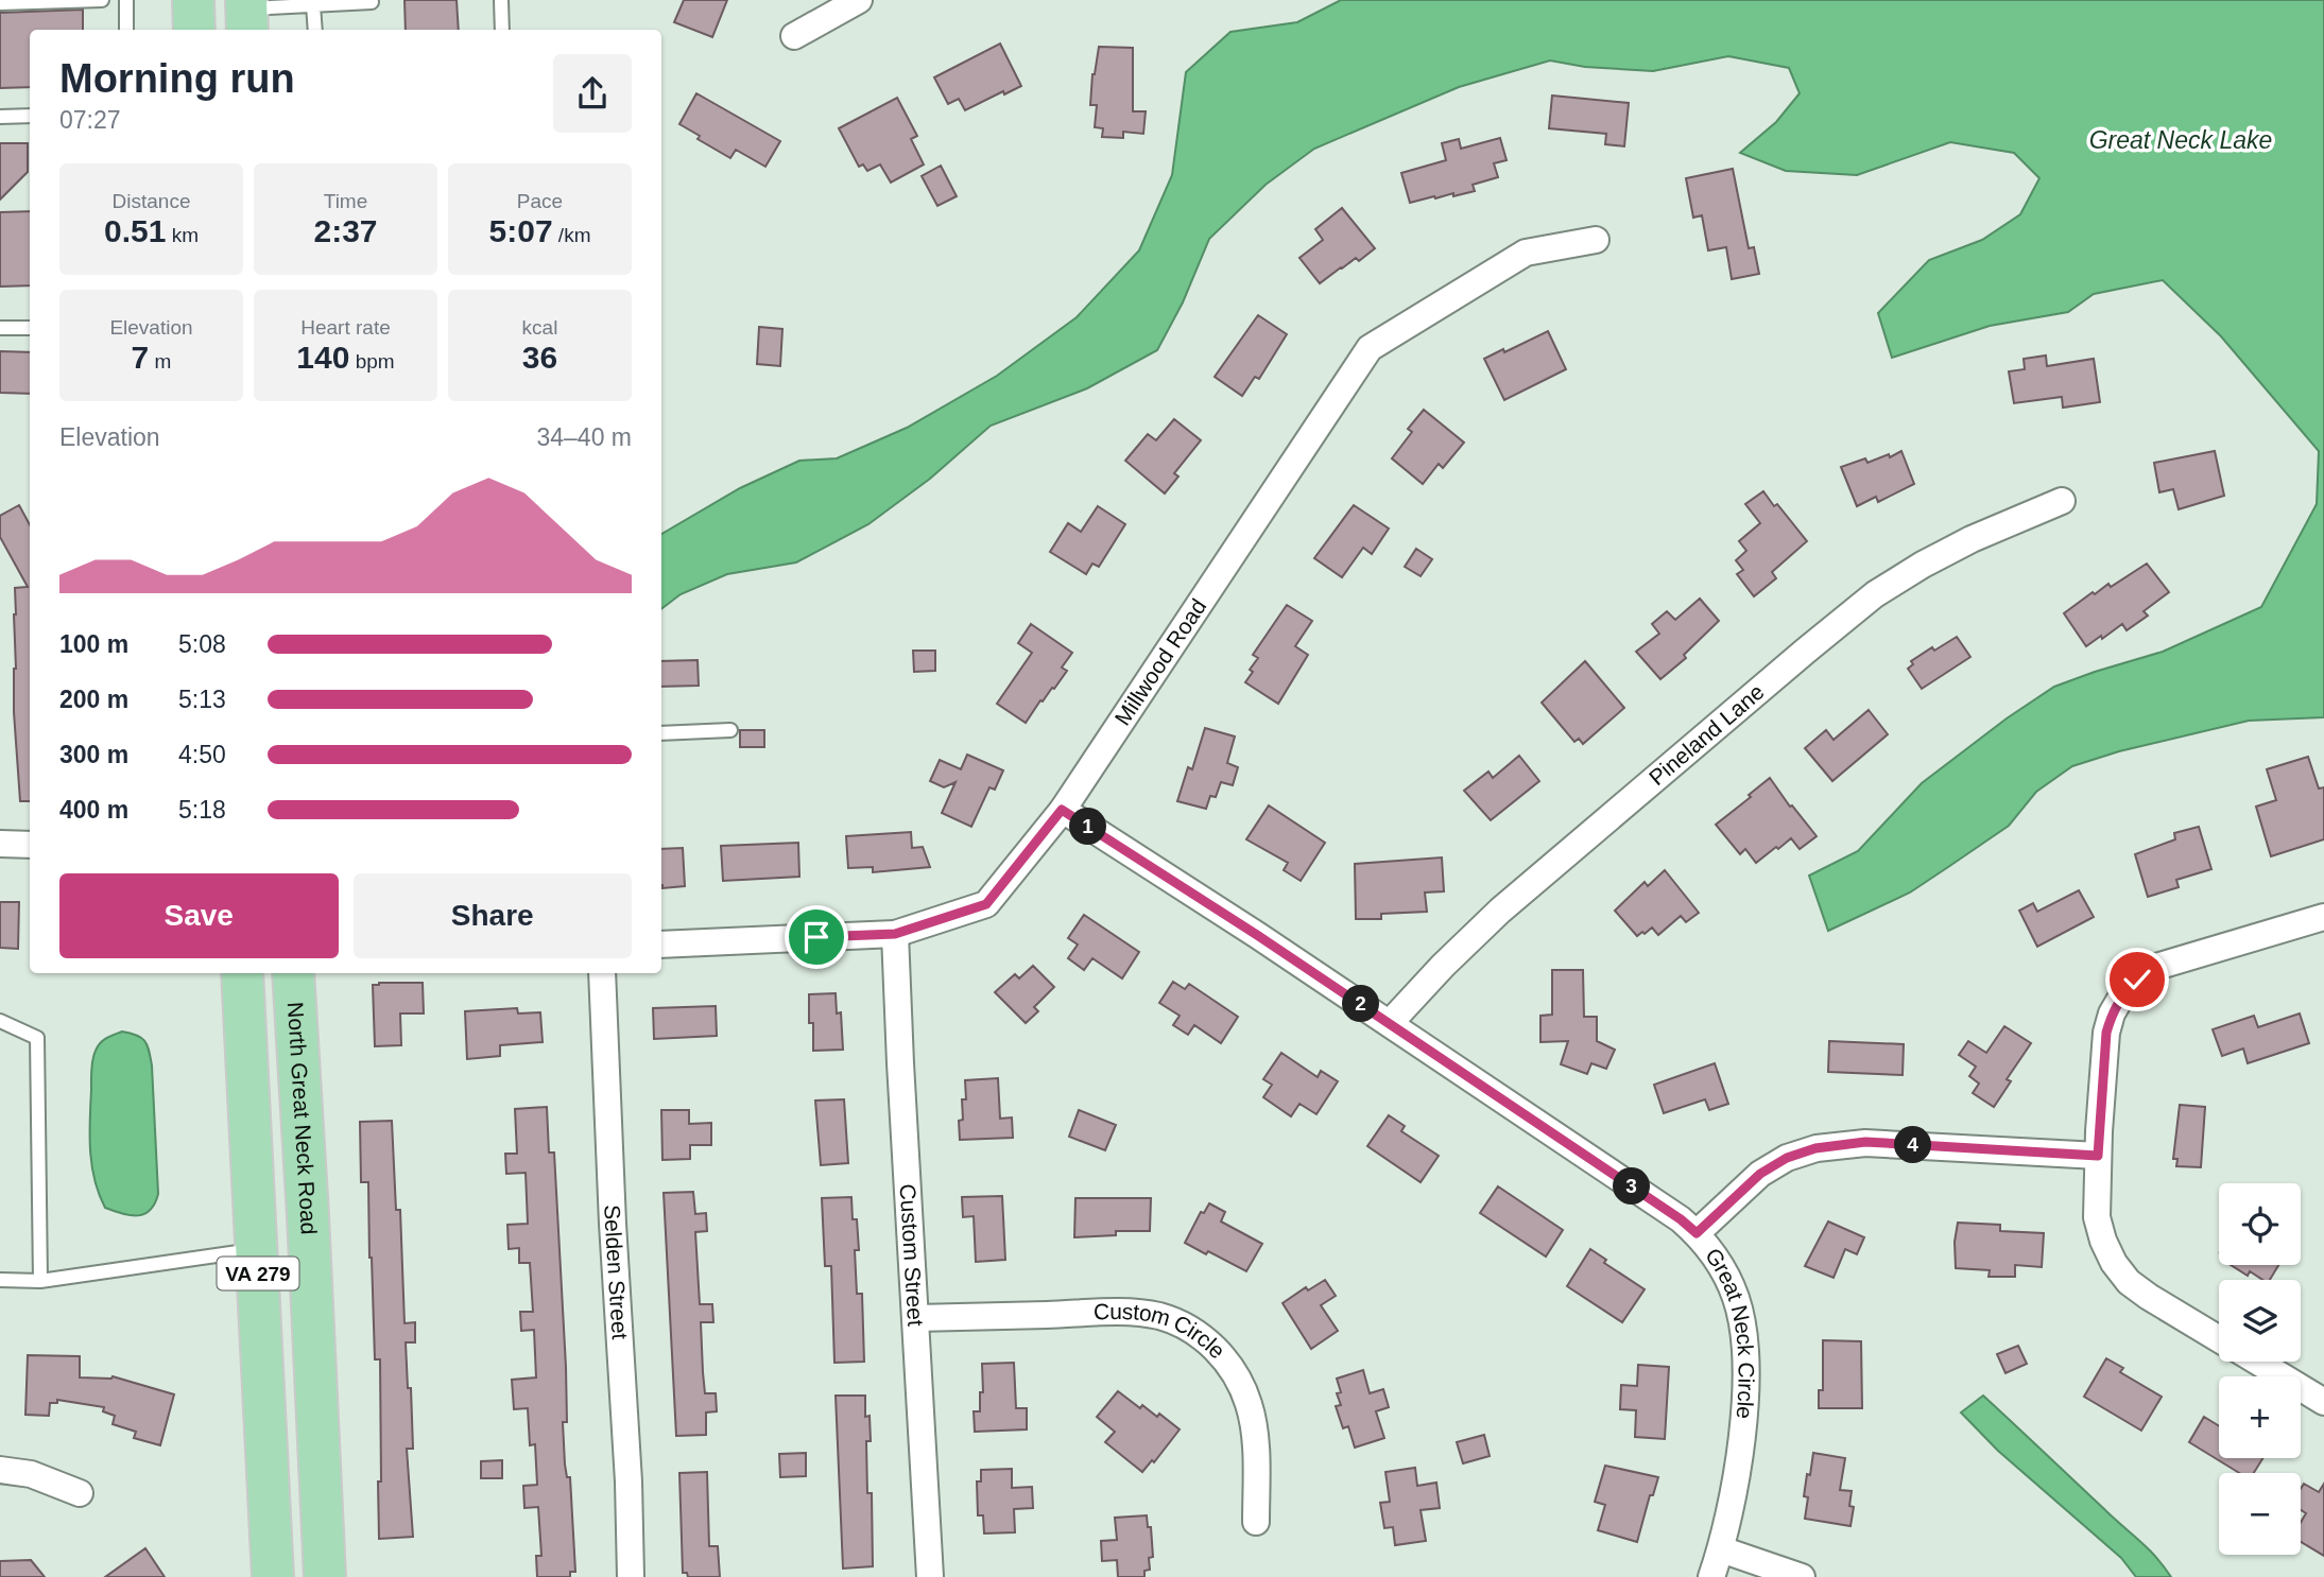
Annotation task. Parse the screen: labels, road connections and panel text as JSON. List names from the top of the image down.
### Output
{
  "streets": {
    "main road": ["North Great Neck Road", "VA 279"],
    "street": [
      "Millwood Road",
      "Pineland Lane",
      "Custom Street",
      "Selden Street",
      "Great Neck Circle",
      "Custom Circle"
    ]
  },
  "crossings": [
    ["Millwood Road", "Custom Street"],
    ["Millwood Road", "Great Neck Circle"],
    ["Pineland Lane", "Great Neck Circle"],
    ["Custom Street", "Custom Circle"]
  ],
  "water": ["Great Neck Lake"],
  "page": {
    "heading": ["Morning run", "07:27"],
    "stats": [
      ["Distance", "0.51 km"],
      ["Time", "2:37"],
      ["Pace", "5:07 /km"],
      ["Elevation", "7 m"],
      ["Heart rate", "140 bpm"],
      ["kcal", "36"]
    ],
    "chart": ["Elevation", "34–40 m"],
    "list": [
      {
        "name": "100 m",
        "note": "5:08"
      },
      {
        "name": "200 m",
        "note": "5:13"
      },
      {
        "name": "300 m",
        "note": "4:50"
      },
      {
        "name": "400 m",
        "note": "5:18"
      }
    ],
    "pins": [
      "1",
      "2",
      "4",
      "3"
    ],
    "buttons": ["Save", "Share"],
    "map_buttons": ["+", "−"]
  }
}
